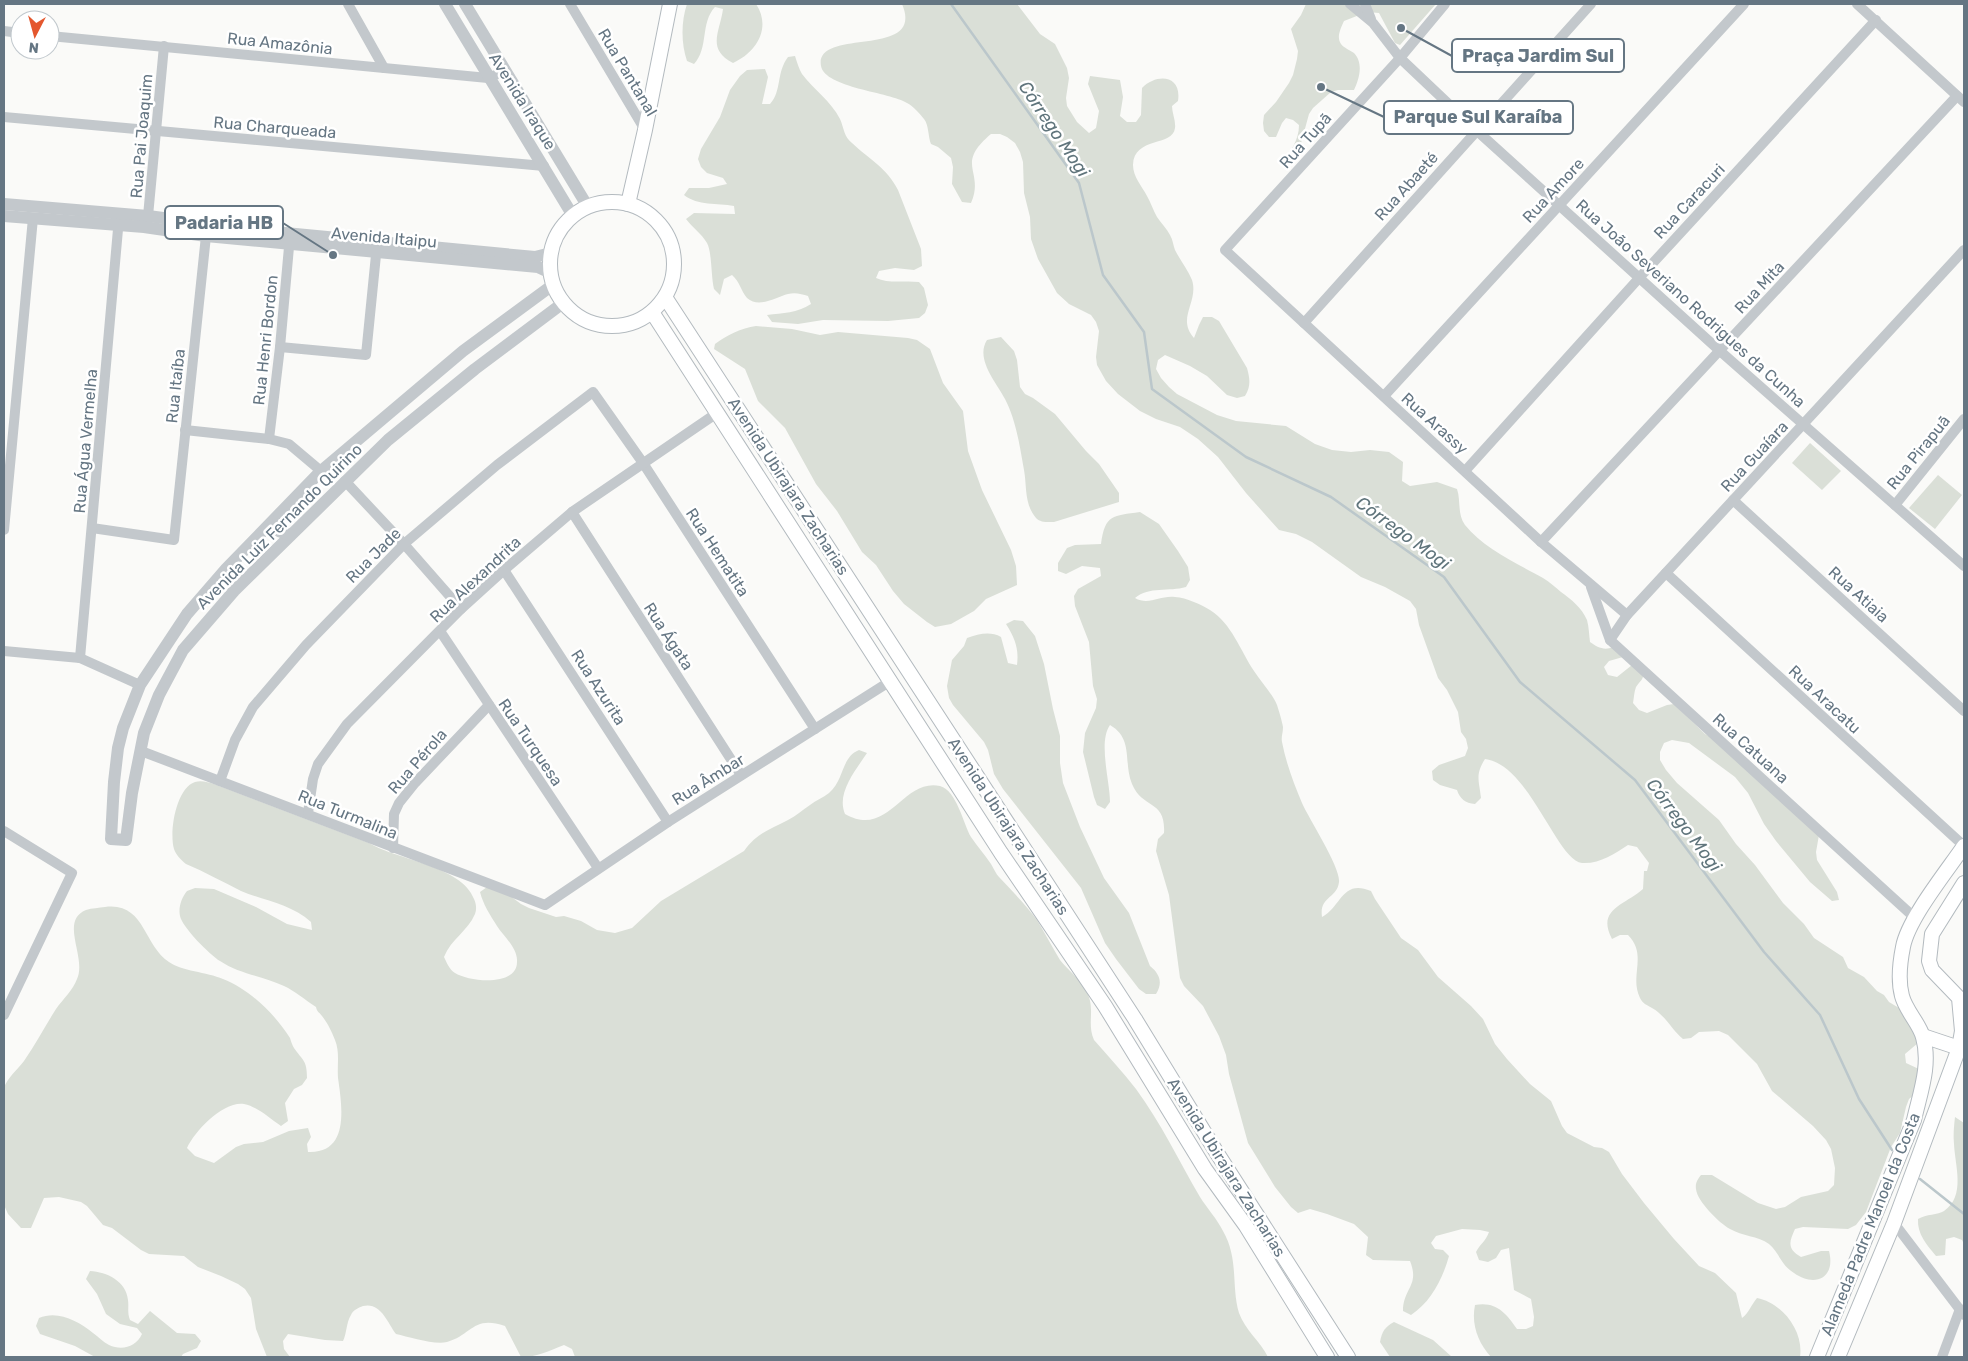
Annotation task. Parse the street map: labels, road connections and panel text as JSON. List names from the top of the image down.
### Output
{
  "streets": {
    "main road": ["Avenida Ubirajara Zacharias", "Alameda Padre Manoel da Costa"],
    "street": [
      "Rua Amazônia",
      "Rua Pantanal",
      "Avenida Iraque",
      "Rua Charqueada",
      "Rua Pai Joaquim",
      "Rua Tupã",
      "Rua Abaeté",
      "Rua Amore",
      "Rua Caracuri",
      "Avenida Itaipu",
      "Rua Mita",
      "Rua João Severiano Rodrigues da Cunha",
      "Rua Henri Bordon",
      "Rua Itaíba",
      "Rua Arassy",
      "Rua Água Vermelha",
      "Rua Pirapuã",
      "Rua Guaíara",
      "Avenida Luiz Fernando Quirino",
      "Rua Hematita",
      "Rua Jade",
      "Rua Alexandrita",
      "Rua Atiaia",
      "Rua Ágata",
      "Rua Azurita",
      "Rua Aracatu",
      "Rua Turquesa",
      "Rua Catuana",
      "Rua Pérola",
      "Rua Âmbar",
      "Rua Turmalina"
    ]
  },
  "crossings": [
    ["Rua Amazônia", "Avenida Iraque"],
    ["Rua Amazônia", "Rua Pai Joaquim"],
    ["Avenida Iraque", "Rua Charqueada"],
    ["Avenida Iraque", "Avenida Itaipu"],
    ["Avenida Iraque", "Avenida Ubirajara Zacharias"],
    ["Avenida Iraque", "Avenida Luiz Fernando Quirino"],
    ["Rua Charqueada", "Rua Pai Joaquim"],
    ["Rua Pai Joaquim", "Avenida Itaipu"],
    ["Rua Tupã", "Rua João Severiano Rodrigues da Cunha"],
    ["Rua Tupã", "Rua Arassy"],
    ["Rua Abaeté", "Rua João Severiano Rodrigues da Cunha"],
    ["Rua Abaeté", "Rua Arassy"],
    ["Rua Amore", "Rua João Severiano Rodrigues da Cunha"],
    ["Rua Amore", "Rua Arassy"],
    ["Rua Caracuri", "Rua João Severiano Rodrigues da Cunha"],
    ["Rua Caracuri", "Rua Arassy"],
    ["Avenida Itaipu", "Rua Henri Bordon"],
    ["Avenida Itaipu", "Rua Itaíba"],
    ["Avenida Itaipu", "Rua Água Vermelha"],
    ["Avenida Itaipu", "Avenida Ubirajara Zacharias"],
    ["Avenida Itaipu", "Avenida Luiz Fernando Quirino"],
    ["Rua Mita", "Rua João Severiano Rodrigues da Cunha"],
    ["Rua Mita", "Rua Arassy"],
    ["Rua João Severiano Rodrigues da Cunha", "Rua Pirapuã"],
    ["Rua João Severiano Rodrigues da Cunha", "Rua Guaíara"],
    ["Rua Itaíba", "Rua Água Vermelha"],
    ["Rua Arassy", "Rua Guaíara"],
    ["Rua Arassy", "Rua Catuana"],
    ["Rua Guaíara", "Rua Atiaia"],
    ["Rua Guaíara", "Rua Aracatu"],
    ["Rua Guaíara", "Rua Catuana"],
    ["Avenida Ubirajara Zacharias", "Avenida Luiz Fernando Quirino"],
    ["Avenida Ubirajara Zacharias", "Rua Alexandrita"],
    ["Avenida Ubirajara Zacharias", "Rua Âmbar"],
    ["Avenida Luiz Fernando Quirino", "Rua Turmalina"],
    ["Rua Hematita", "Rua Jade"],
    ["Rua Hematita", "Rua Alexandrita"],
    ["Rua Hematita", "Rua Âmbar"],
    ["Rua Jade", "Rua Turmalina"],
    ["Rua Alexandrita", "Rua Ágata"],
    ["Rua Alexandrita", "Rua Azurita"],
    ["Rua Alexandrita", "Rua Turquesa"],
    ["Rua Alexandrita", "Rua Turmalina"],
    ["Rua Ágata", "Rua Âmbar"],
    ["Rua Azurita", "Rua Âmbar"],
    ["Rua Aracatu", "Alameda Padre Manoel da Costa"],
    ["Rua Turquesa", "Rua Pérola"],
    ["Rua Turquesa", "Rua Âmbar"],
    ["Rua Catuana", "Alameda Padre Manoel da Costa"],
    ["Rua Pérola", "Rua Turmalina"],
    ["Rua Âmbar", "Rua Turmalina"]
  ],
  "water": ["Córrego Mogi"],
  "places": ["Praça Jardim Sul", "Parque Sul Karaíba", "Padaria HB"],
  "north": "bottom"
}
